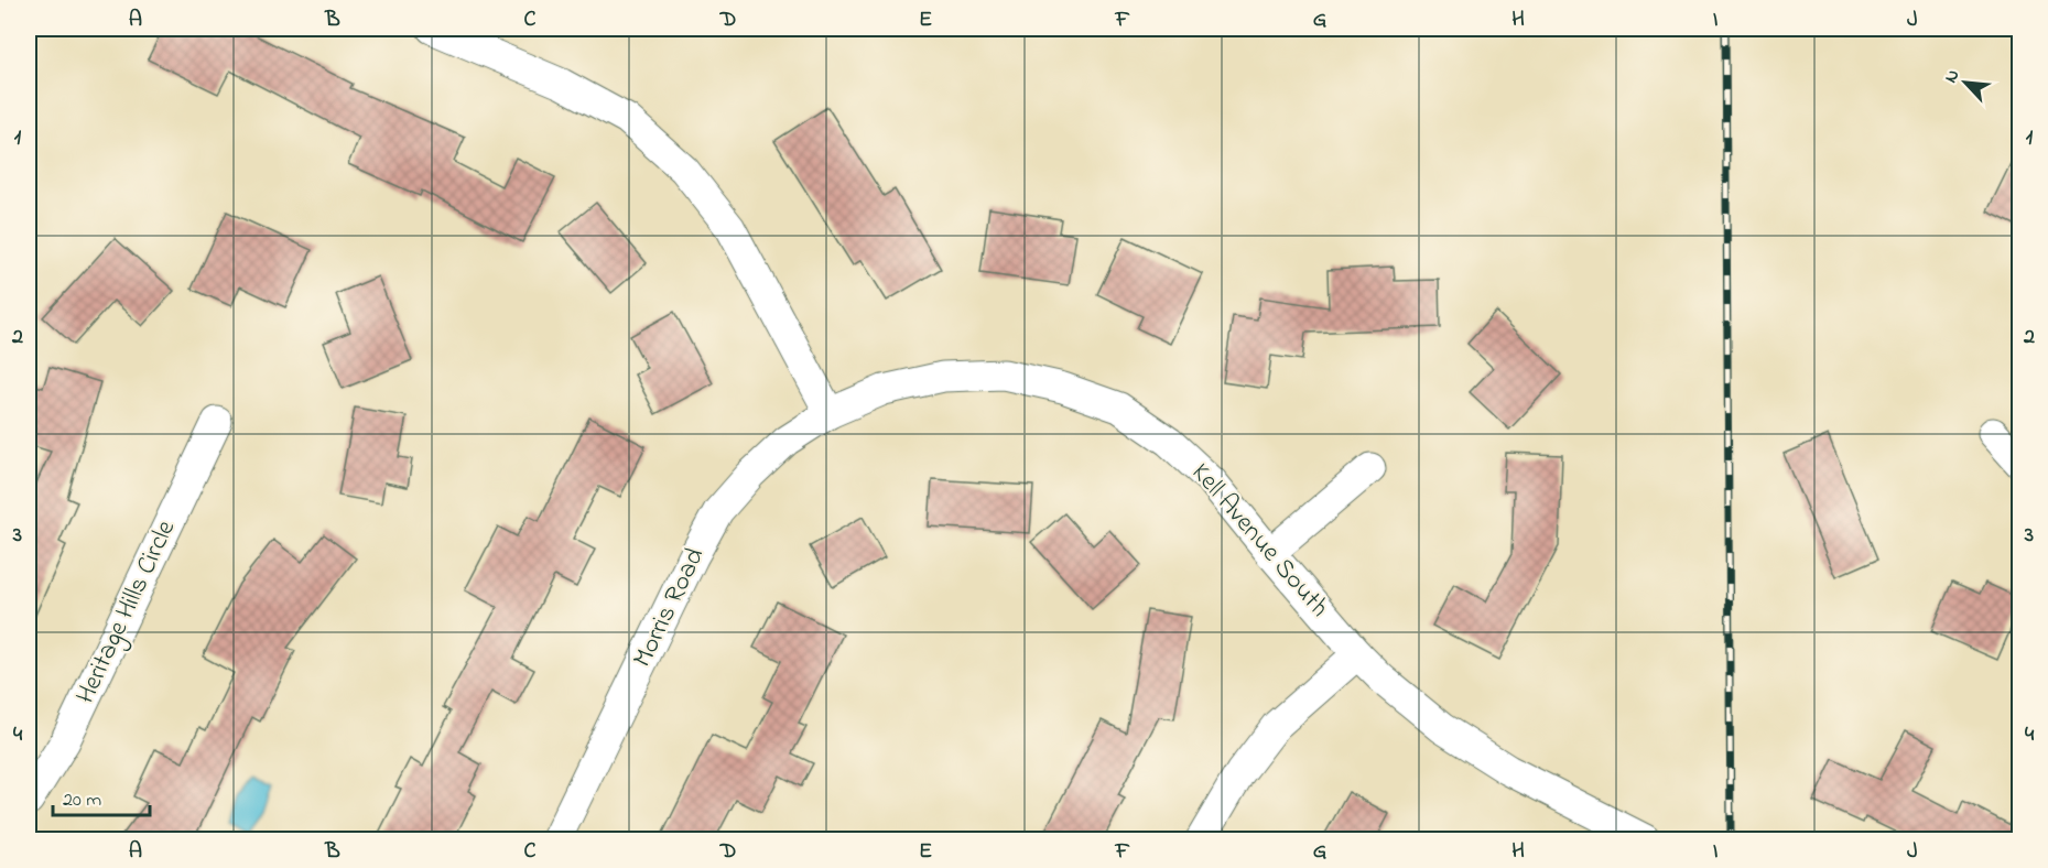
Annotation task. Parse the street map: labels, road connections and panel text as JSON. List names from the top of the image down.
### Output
{
  "streets": {
    "street": ["Kell Avenue South", "Morris Road", "Heritage Hills Circle"]
  },
  "crossings": [
    ["Kell Avenue South", "Morris Road"]
  ],
  "scale_bar": "20 m",
  "north": "top left",
  "grid": {
    "columns": [
      "A",
      "B",
      "C",
      "D",
      "E",
      "F",
      "G",
      "H",
      "I",
      "J"
    ],
    "rows": [
      "1",
      "2",
      "3",
      "4"
    ]
  }
}
